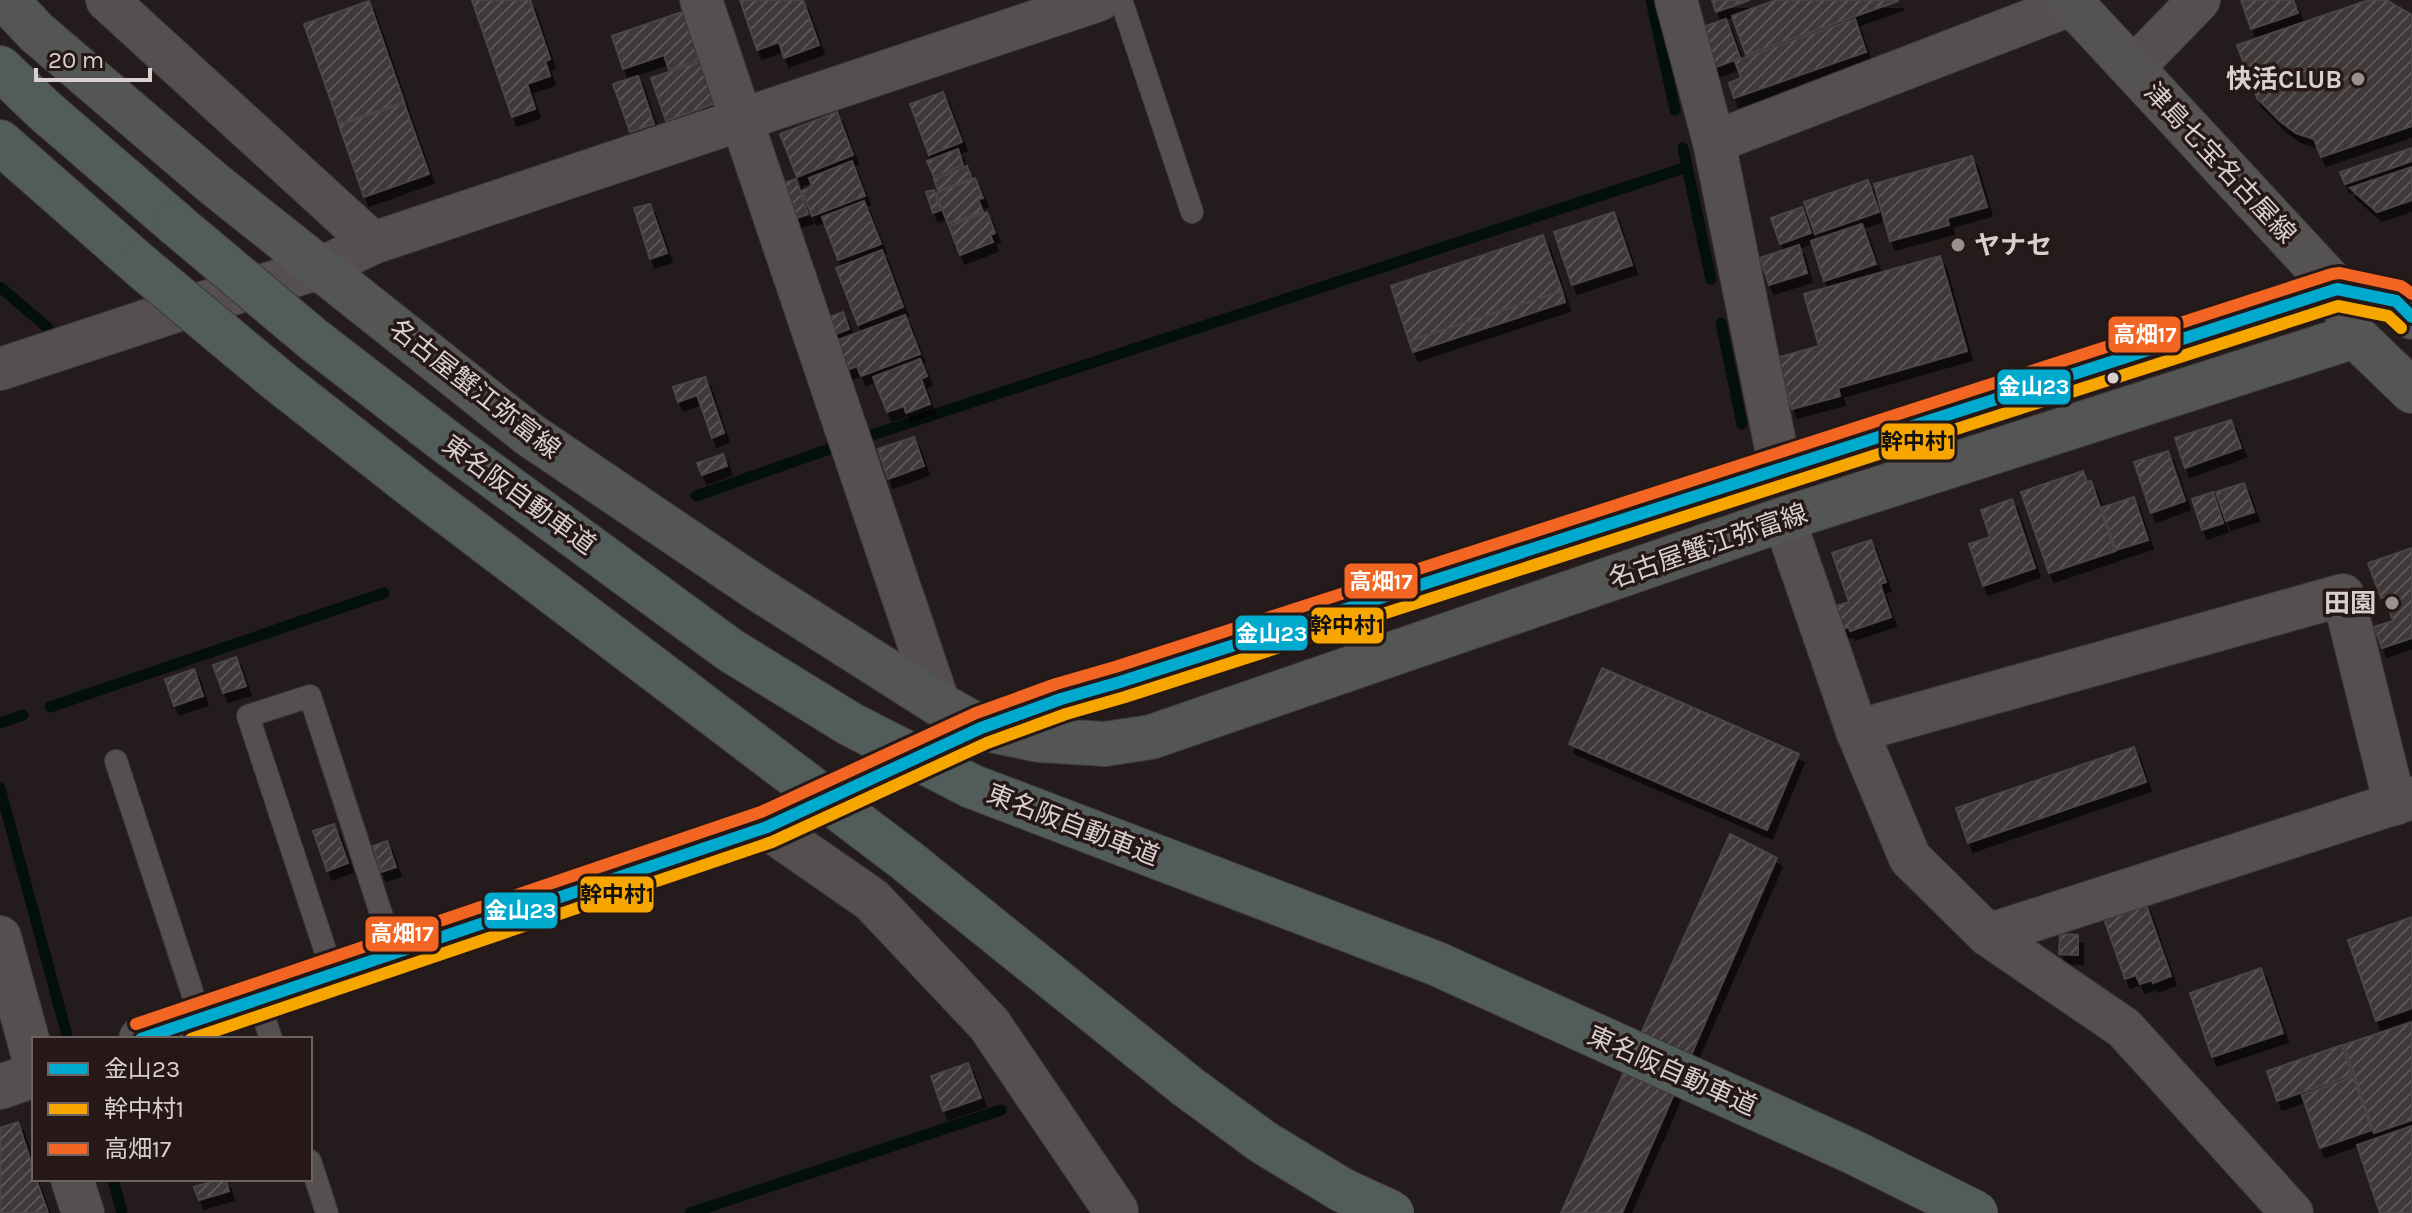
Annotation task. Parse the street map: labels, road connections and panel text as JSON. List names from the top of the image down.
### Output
{
  "streets": {
    "highway": ["東名阪自動車道"],
    "main road": ["津島七宝名古屋線", "名古屋蟹江弥富線"]
  },
  "crossings": [
    ["津島七宝名古屋線", "名古屋蟹江弥富線"]
  ],
  "places": ["快活CLUB", "ヤナセ", "田園"],
  "lines": ["transit line 高畑17", "transit line 金山23", "transit line 幹中村1"],
  "legend": ["金山23", "幹中村1", "高畑17"],
  "scale_bar": "20 m"
}
